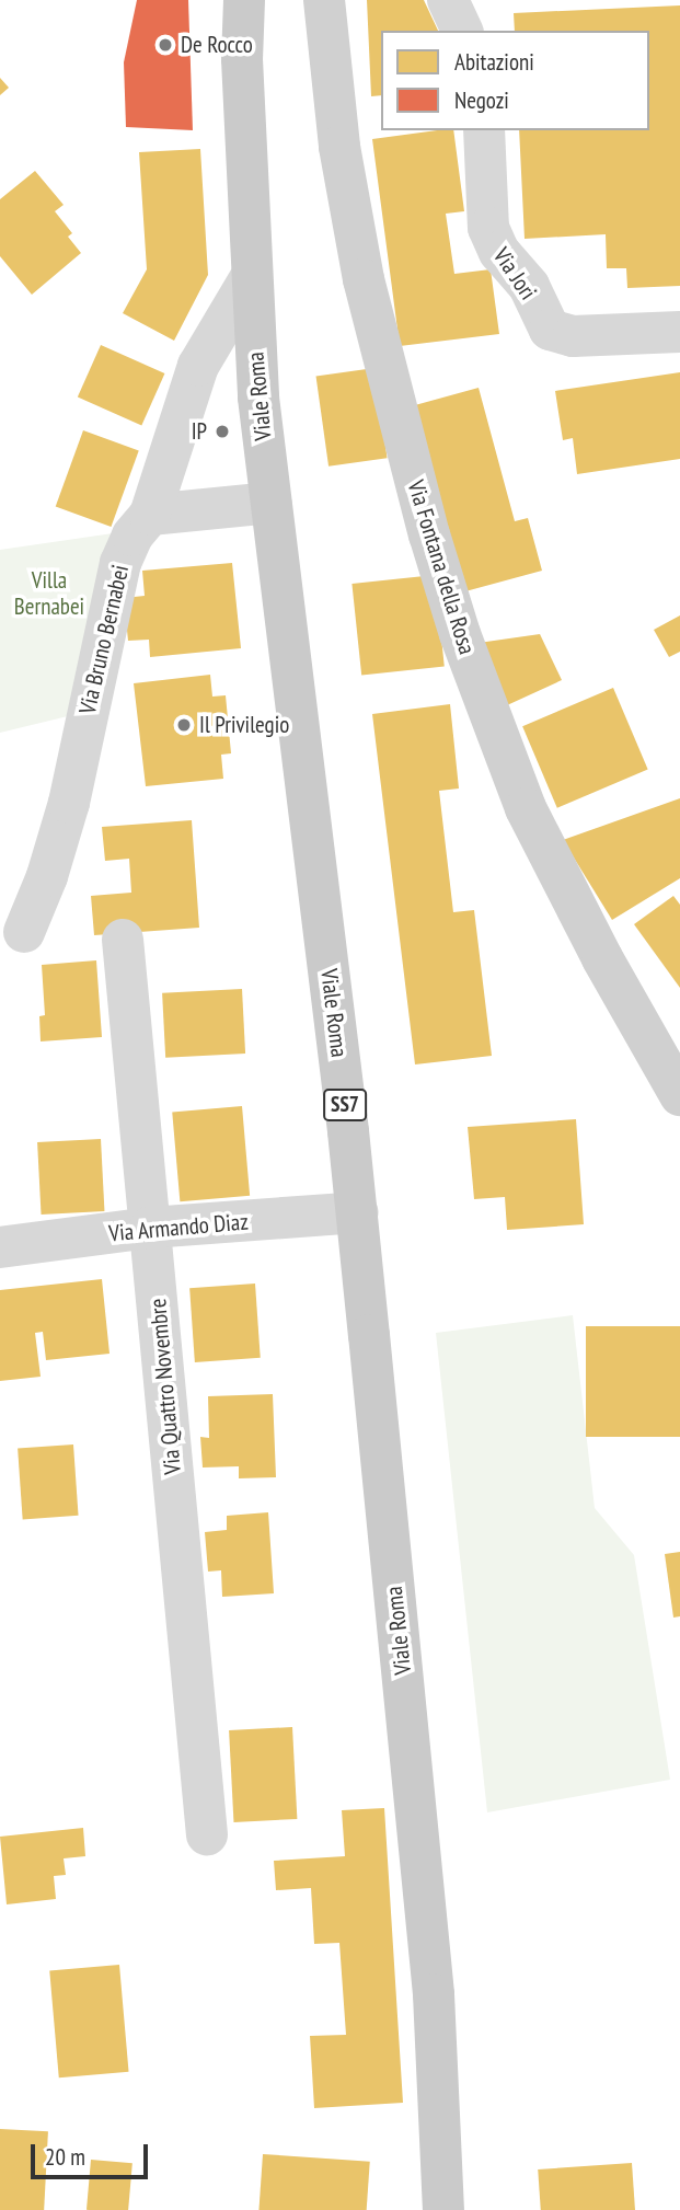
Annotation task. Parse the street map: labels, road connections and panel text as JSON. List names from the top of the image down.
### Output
{
  "streets": {
    "main road": ["Viale Roma", "Via Fontana della Rosa", "SS7"],
    "street": [
      "Via Jori",
      "Via Bruno Bernabei",
      "Via Armando Diaz",
      "Via Quattro Novembre"
    ]
  },
  "crossings": [
    ["Viale Roma", "Via Bruno Bernabei"],
    ["Viale Roma", "Via Armando Diaz"],
    ["Via Armando Diaz", "Via Quattro Novembre"]
  ],
  "parks": ["Villa Bernabei"],
  "places": ["De Rocco", "IP", "Il Privilegio"],
  "legend": ["Abitazioni", "Negozi"],
  "scale_bar": "20 m"
}
